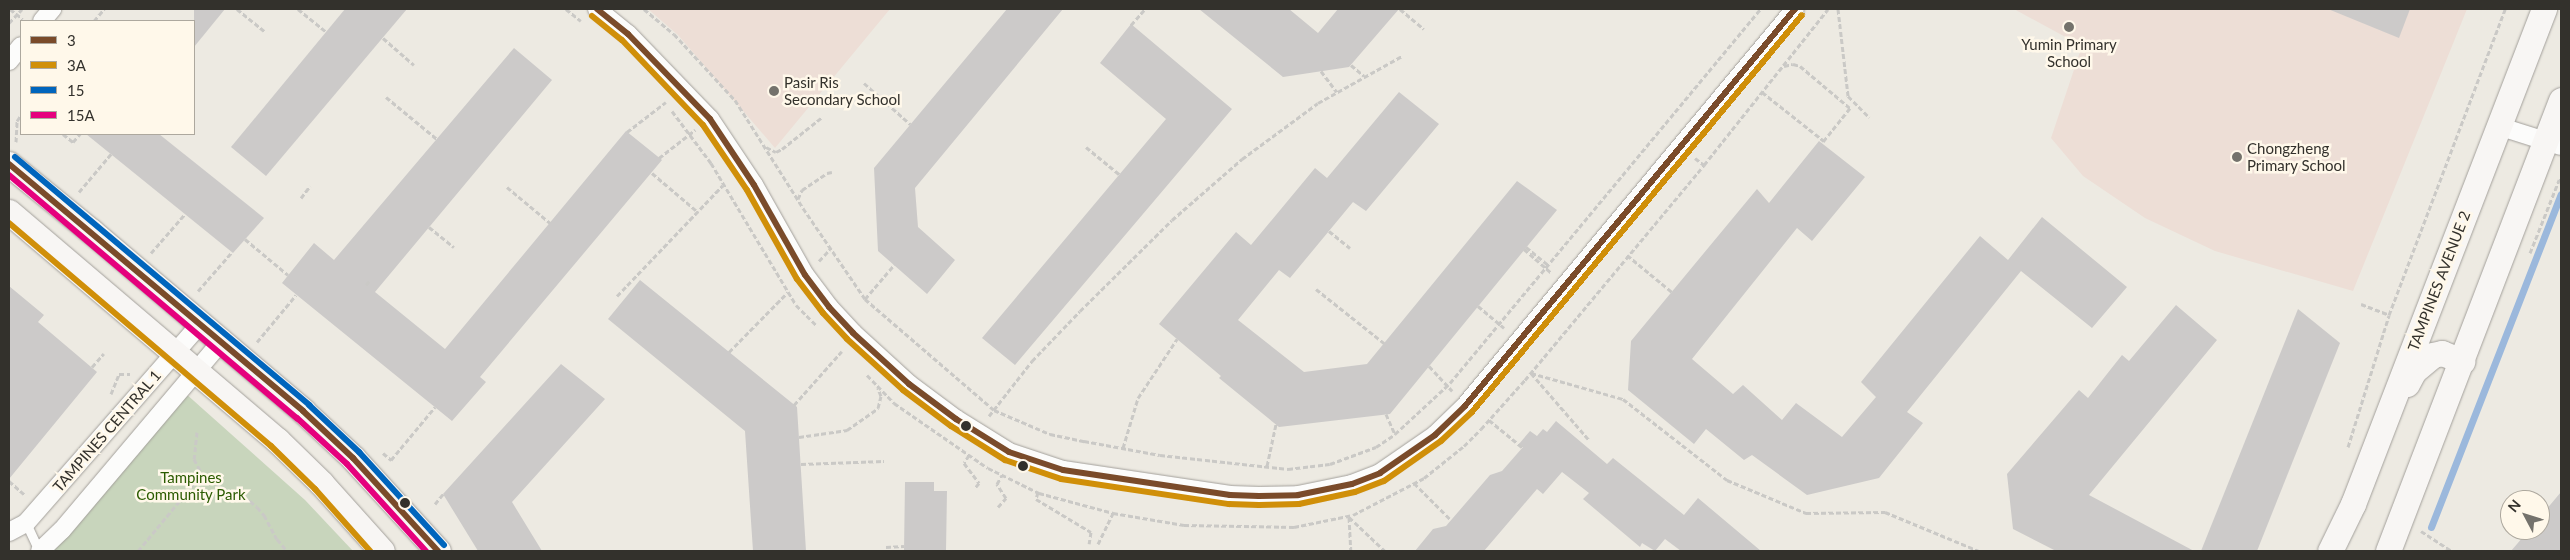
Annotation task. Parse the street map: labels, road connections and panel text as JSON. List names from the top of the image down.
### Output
{
  "streets": {
    "main road": ["TAMPINES AVENUE 2"],
    "street": ["TAMPINES CENTRAL 1"]
  },
  "parks": ["Tampines Community Park"],
  "places": ["Yumin Primary School", "Pasir Ris Secondary School", "Chongzheng Primary School"],
  "lines": [
    "transit line 3",
    "transit line 3A",
    "transit line 15",
    "transit line 15A"
  ],
  "legend": [
    "3",
    "3A",
    "15",
    "15A"
  ],
  "north": "top left"
}
